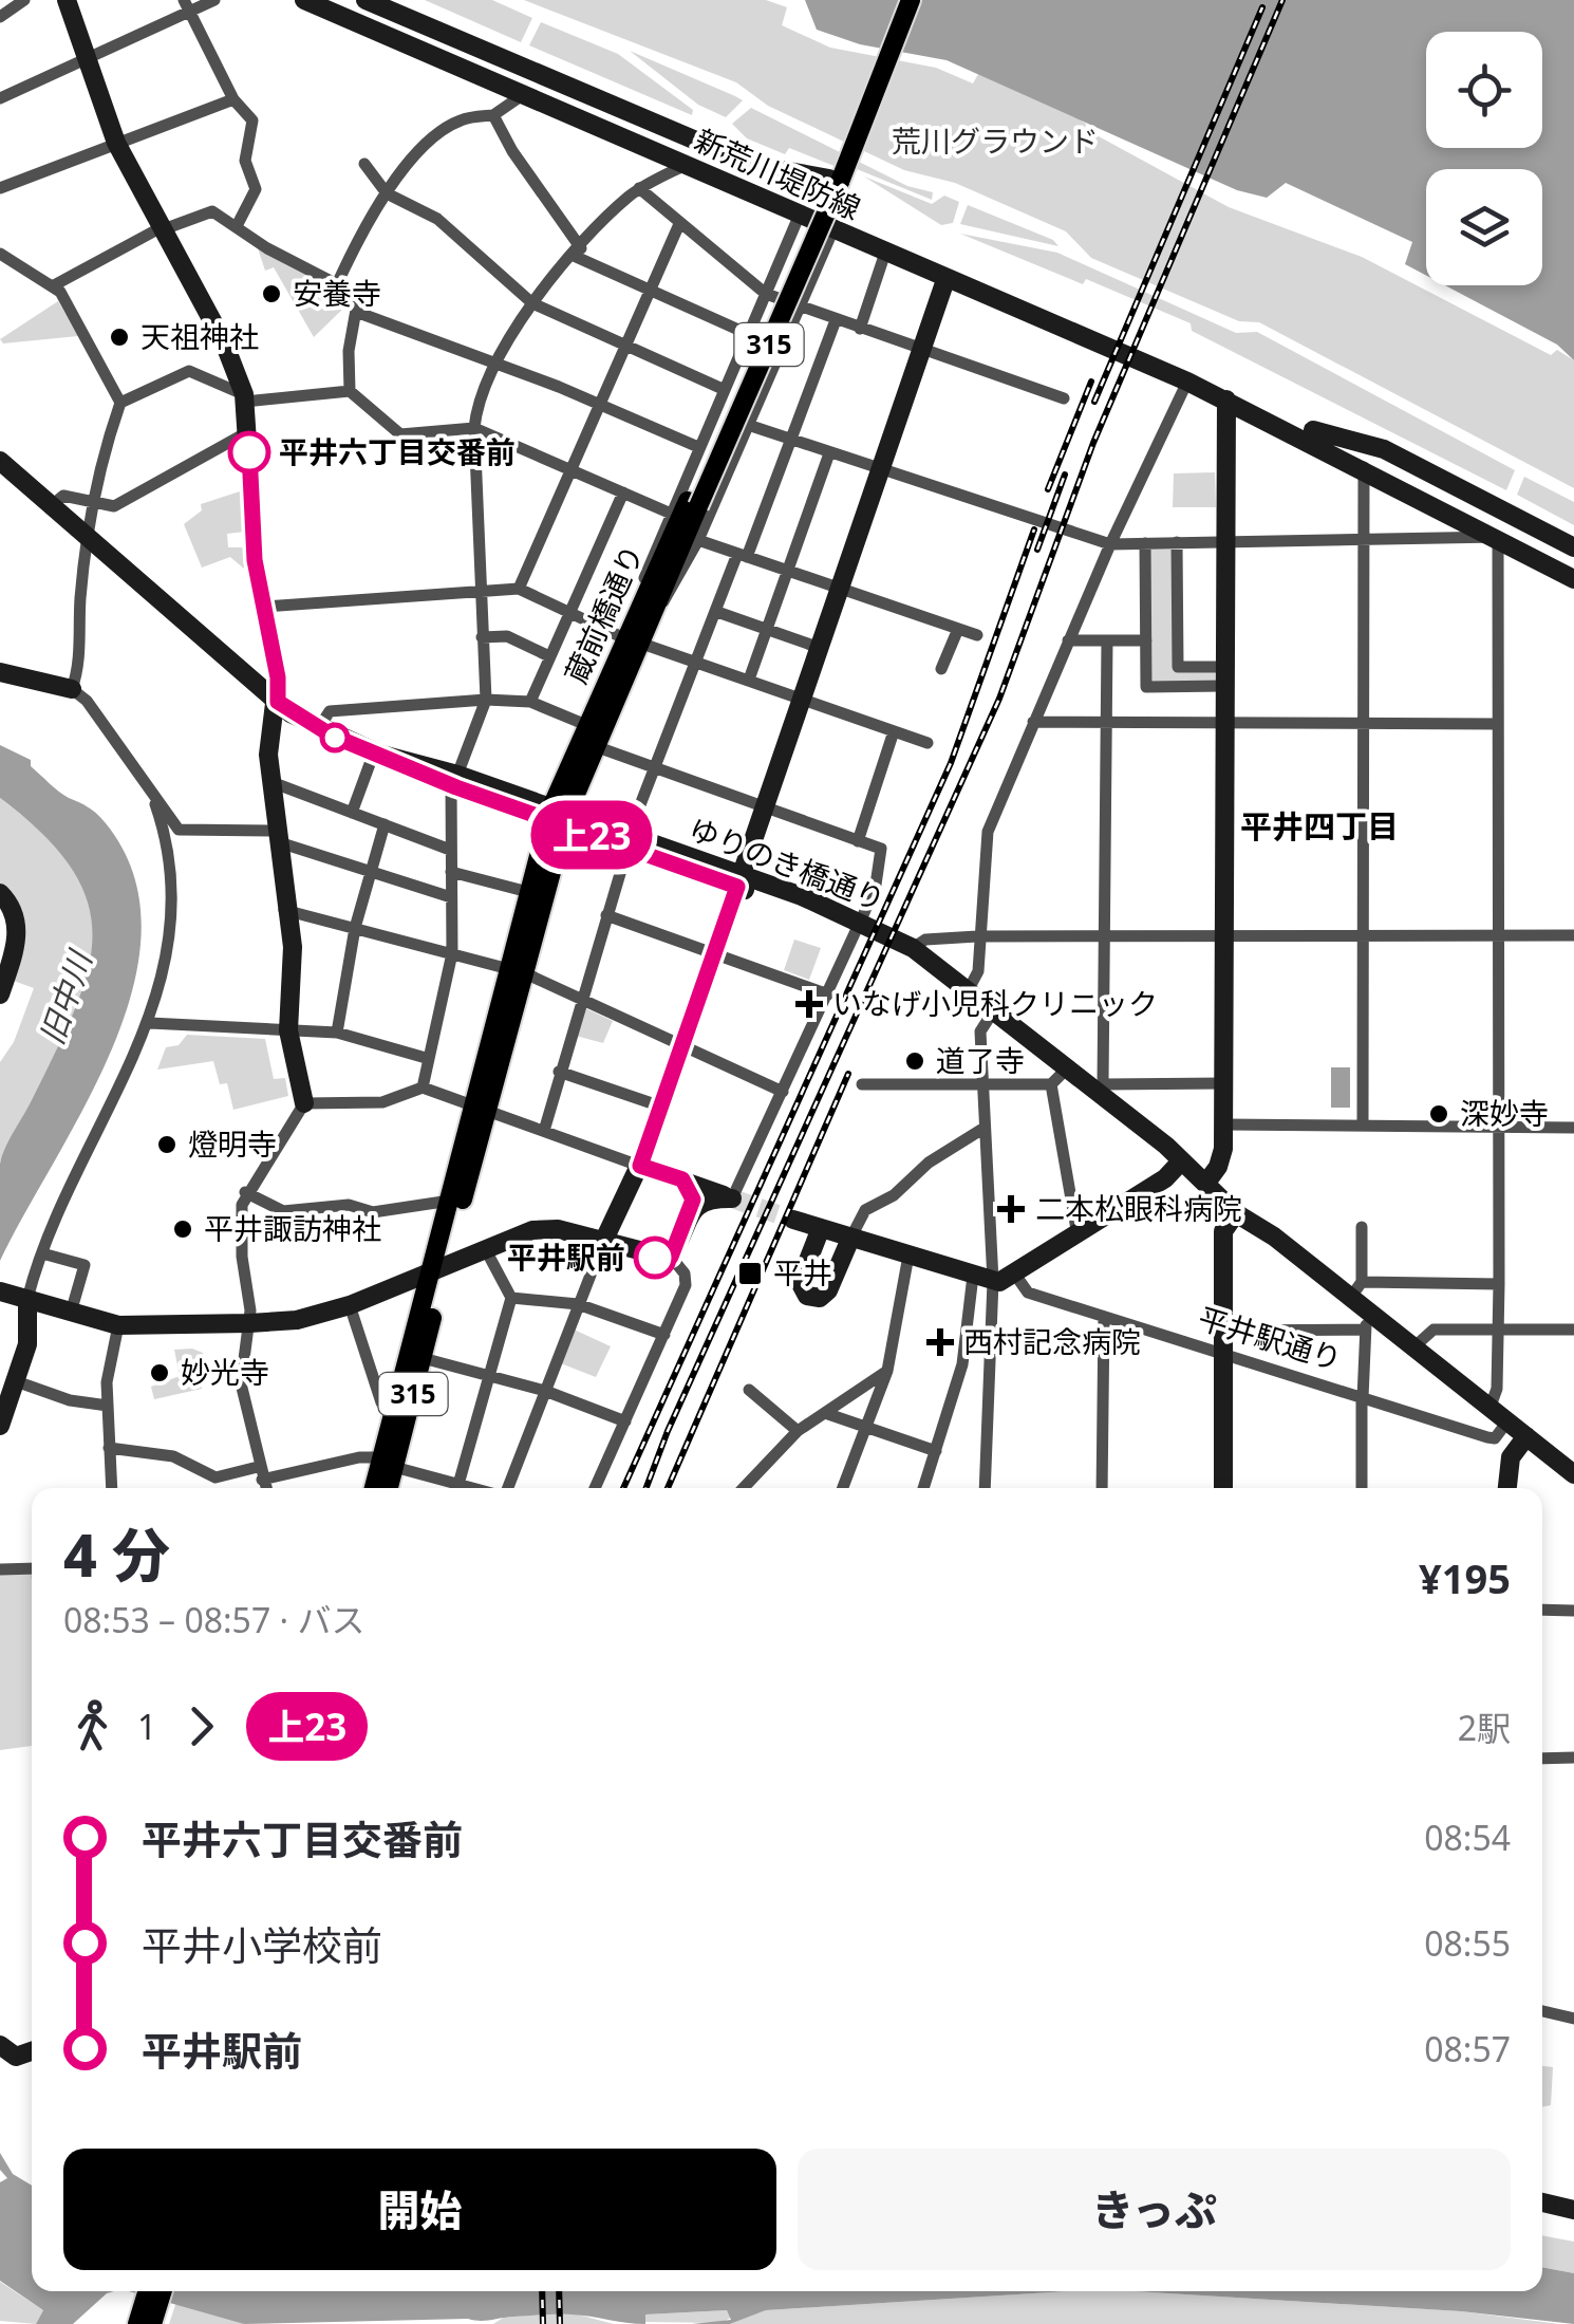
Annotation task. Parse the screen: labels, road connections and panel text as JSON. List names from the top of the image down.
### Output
{
  "streets": {
    "main road": ["315", "蔵前橋通り"],
    "street": ["新荒川堤防線", "ゆりのき橋通り", "平井駅通り"]
  },
  "crossings": [
    ["新荒川堤防線", "315"],
    ["新荒川堤防線", "蔵前橋通り"],
    ["315", "蔵前橋通り"],
    ["蔵前橋通り", "ゆりのき橋通り"]
  ],
  "districts": ["平井四丁目"],
  "water": ["旧中川"],
  "parks": ["荒川グラウンド"],
  "places": {
    "other": [
      "安養寺",
      "天祖神社",
      "平井六丁目交番前",
      "道了寺",
      "深妙寺",
      "燈明寺",
      "平井諏訪神社",
      "平井駅前",
      "妙光寺"
    ],
    "health": ["いなげ小児科クリニック", "二本松眼科病院", "西村記念病院"],
    "transit": ["平井"]
  },
  "lines": ["bus line 上23"],
  "page": {
    "on_map": "上23",
    "heading": ["4 分", "08:53 – 08:57 · バス", "¥195"],
    "legs": ["1", "上23", "2駅"],
    "list": [
      {
        "name": "平井六丁目交番前",
        "value": "08:54"
      },
      {
        "name": "平井小学校前",
        "value": "08:55"
      },
      {
        "name": "平井駅前",
        "value": "08:57"
      }
    ],
    "buttons": ["開始", "きっぷ"]
  }
}
